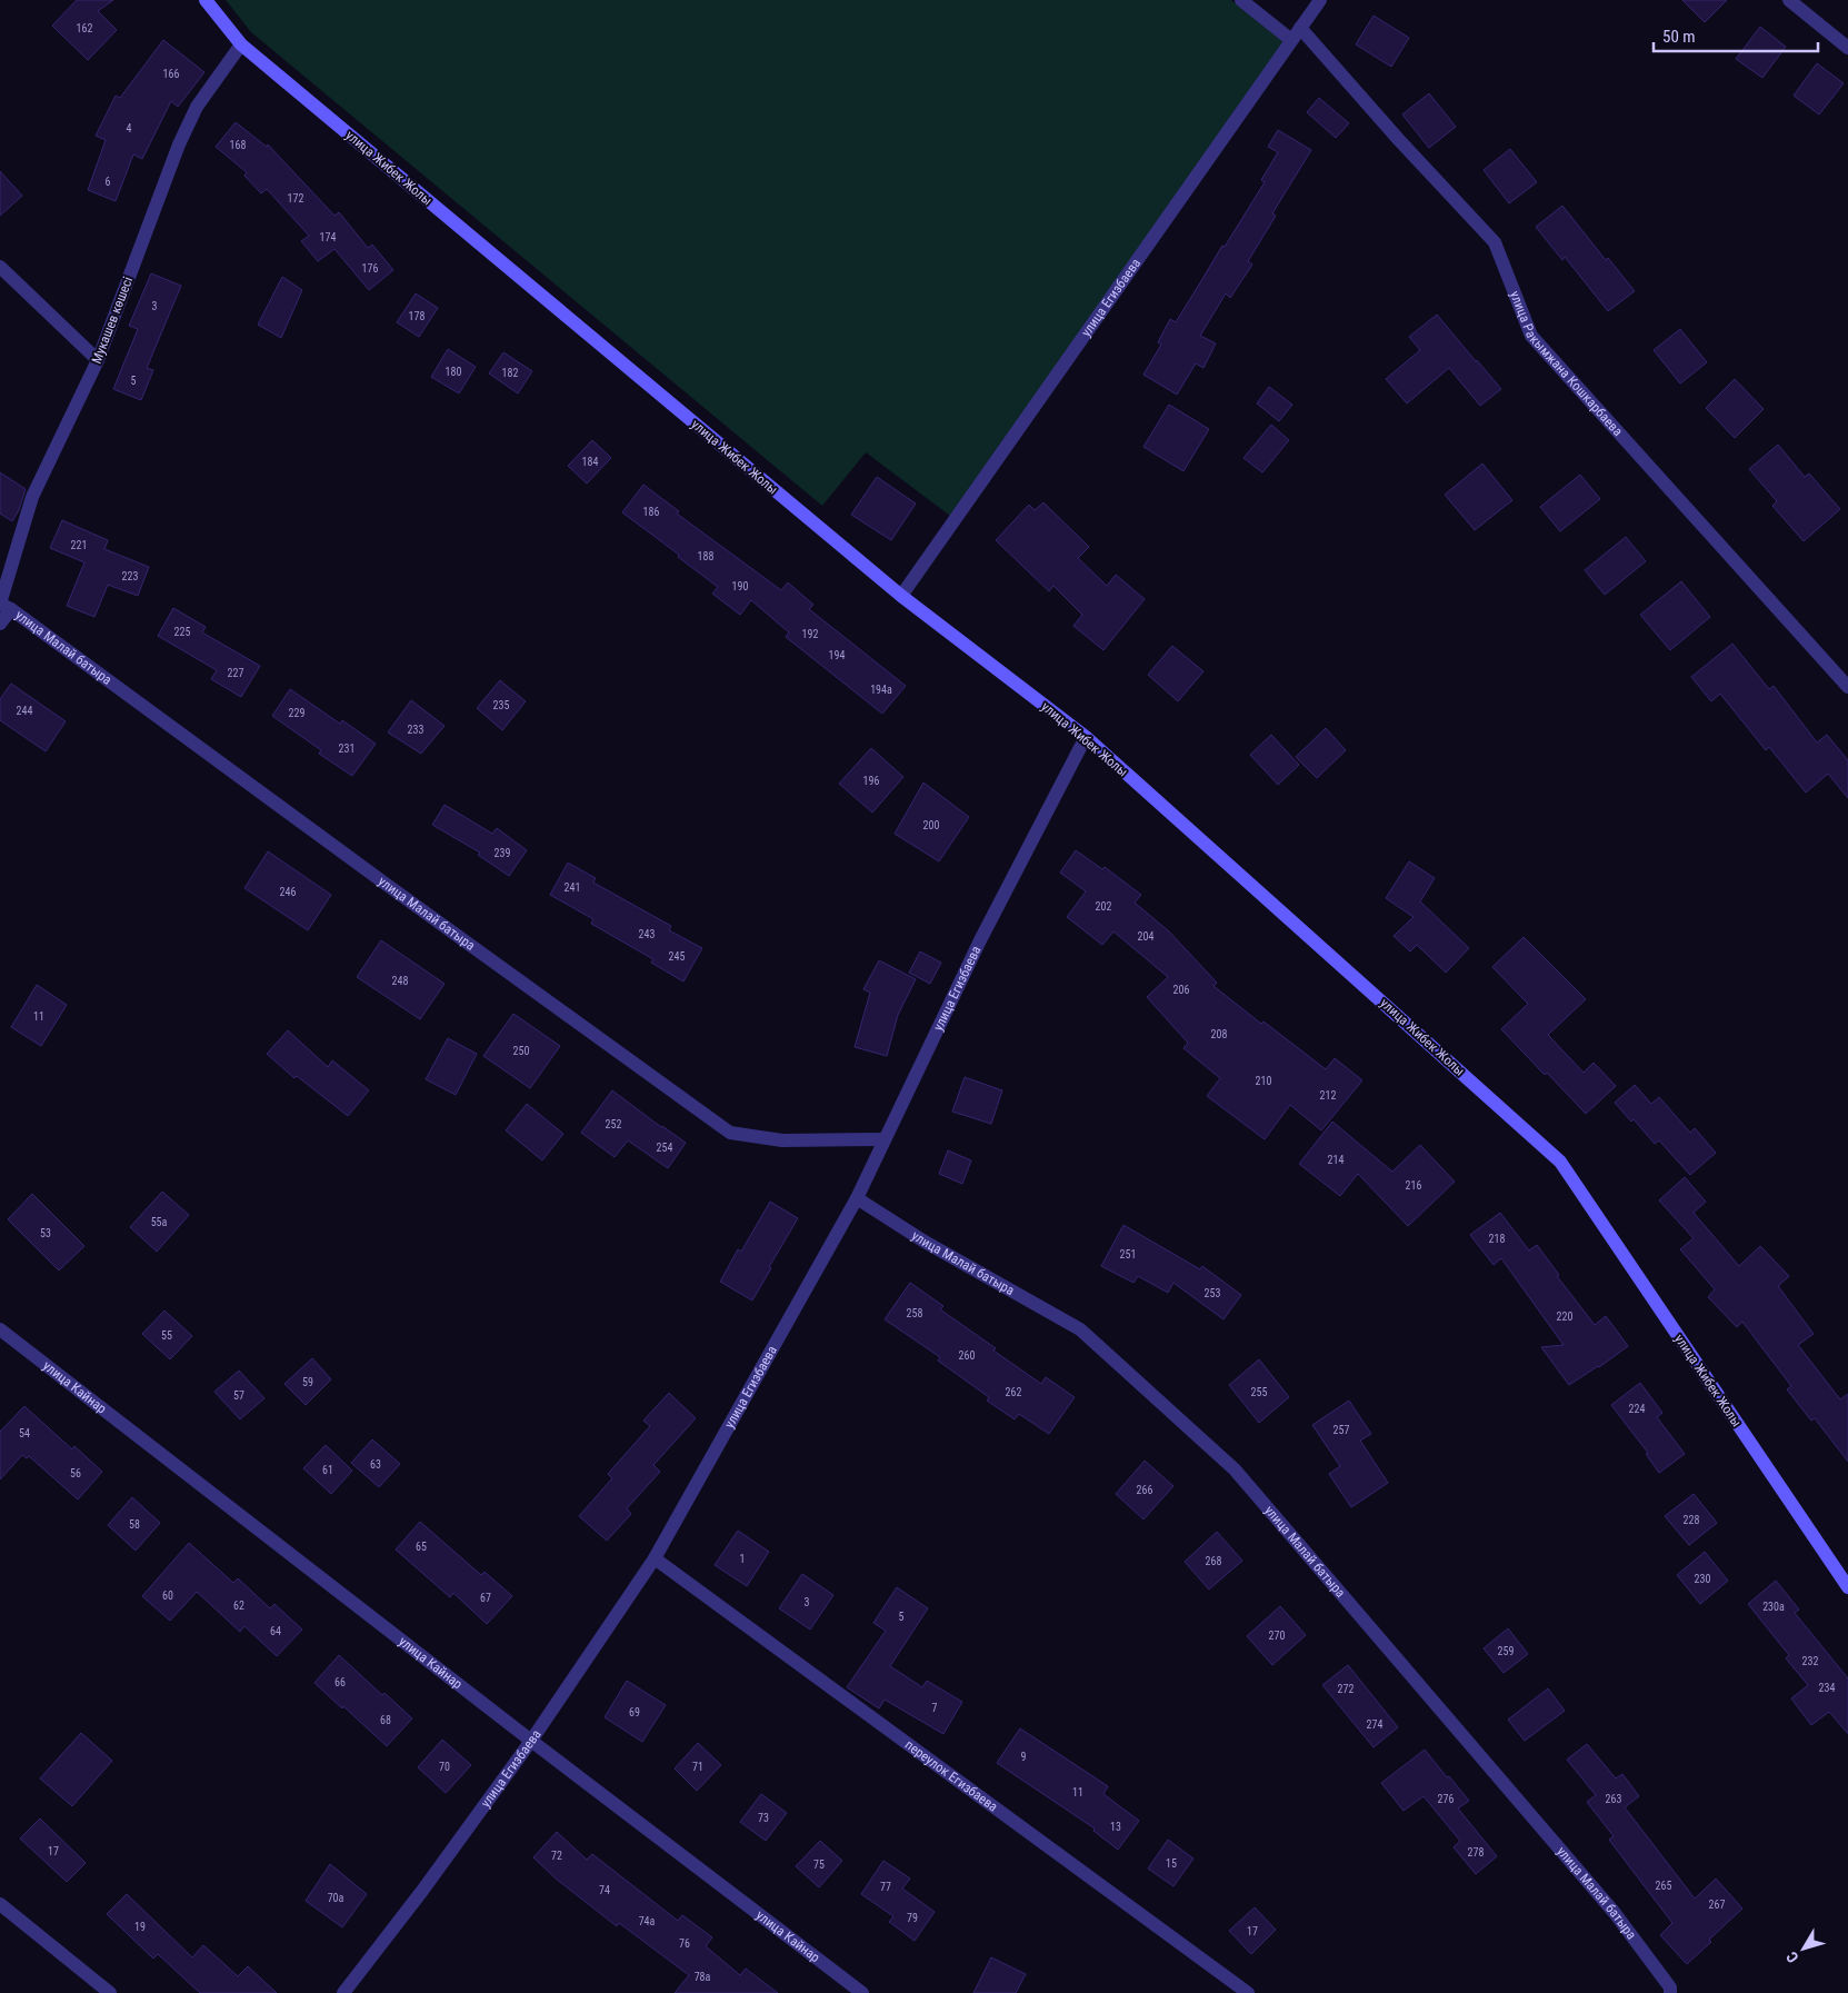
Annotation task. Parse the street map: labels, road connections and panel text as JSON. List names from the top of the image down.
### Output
{
  "streets": {
    "main road": ["улица Жибек Жолы"],
    "street": [
      "улица Егизбаева",
      "Мукашев көшесі",
      "улица Ракымжана Кошкарбаева",
      "улица Малай батыра",
      "улица Кайнар",
      "переулок Егизбаева"
    ]
  },
  "crossings": [
    ["улица Жибек Жолы", "улица Егизбаева"],
    ["улица Жибек Жолы", "Мукашев көшесі"],
    ["улица Егизбаева", "улица Ракымжана Кошкарбаева"],
    ["улица Егизбаева", "улица Малай батыра"],
    ["улица Егизбаева", "улица Кайнар"],
    ["улица Егизбаева", "переулок Егизбаева"],
    ["Мукашев көшесі", "улица Малай батыра"]
  ],
  "house_numbers": [
    "162",
    "166",
    "4",
    "168",
    "6",
    "172",
    "174",
    "176",
    "3",
    "178",
    "180",
    "182",
    "5",
    "184",
    "186",
    "221",
    "188",
    "223",
    "190",
    "225",
    "192",
    "194",
    "227",
    "194а",
    "235",
    "244",
    "229",
    "233",
    "231",
    "196",
    "200",
    "239",
    "241",
    "246",
    "202",
    "243",
    "204",
    "245",
    "248",
    "206",
    "11",
    "208",
    "250",
    "210",
    "212",
    "252",
    "254",
    "214",
    "216",
    "55а",
    "53",
    "218",
    "251",
    "253",
    "258",
    "220",
    "55",
    "260",
    "59",
    "262",
    "255",
    "57",
    "224",
    "257",
    "54",
    "63",
    "61",
    "56",
    "266",
    "228",
    "58",
    "65",
    "1",
    "268",
    "230",
    "60",
    "67",
    "3",
    "62",
    "230а",
    "5",
    "64",
    "270",
    "259",
    "232",
    "66",
    "234",
    "272",
    "7",
    "69",
    "68",
    "274",
    "9",
    "70",
    "71",
    "11",
    "276",
    "263",
    "73",
    "13",
    "17",
    "278",
    "72",
    "15",
    "75",
    "265",
    "77",
    "74",
    "70а",
    "267",
    "79",
    "74а",
    "19",
    "17",
    "76",
    "78а"
  ],
  "scale_bar": "50 m",
  "north": "bottom left"
}
